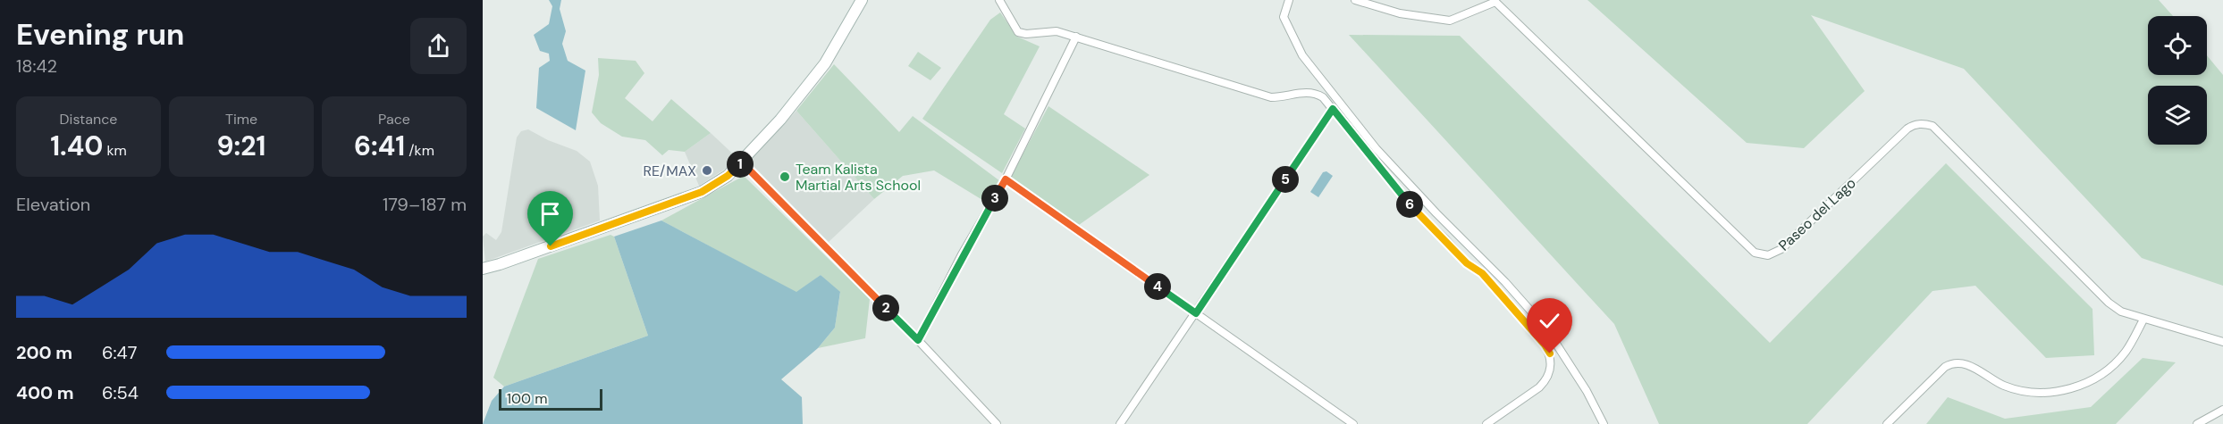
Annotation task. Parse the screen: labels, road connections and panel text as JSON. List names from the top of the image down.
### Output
{
  "streets": {
    "street": ["Paseo del Lago"]
  },
  "places": ["RE/MAX", "Team Kalista Martial Arts School"],
  "scale_bar": "100 m",
  "page": {
    "heading": ["Evening run", "18:42"],
    "stats": [
      ["Distance", "1.40 km"],
      ["Time", "9:21"],
      ["Pace", "6:41 /km"]
    ],
    "pins": [
      "1",
      "5",
      "3",
      "6",
      "4",
      "2"
    ],
    "chart": ["Elevation", "179–187 m"],
    "list": [
      {
        "name": "200 m",
        "note": "6:47"
      },
      {
        "name": "400 m",
        "note": "6:54"
      }
    ],
    "scale": "100 m"
  }
}
